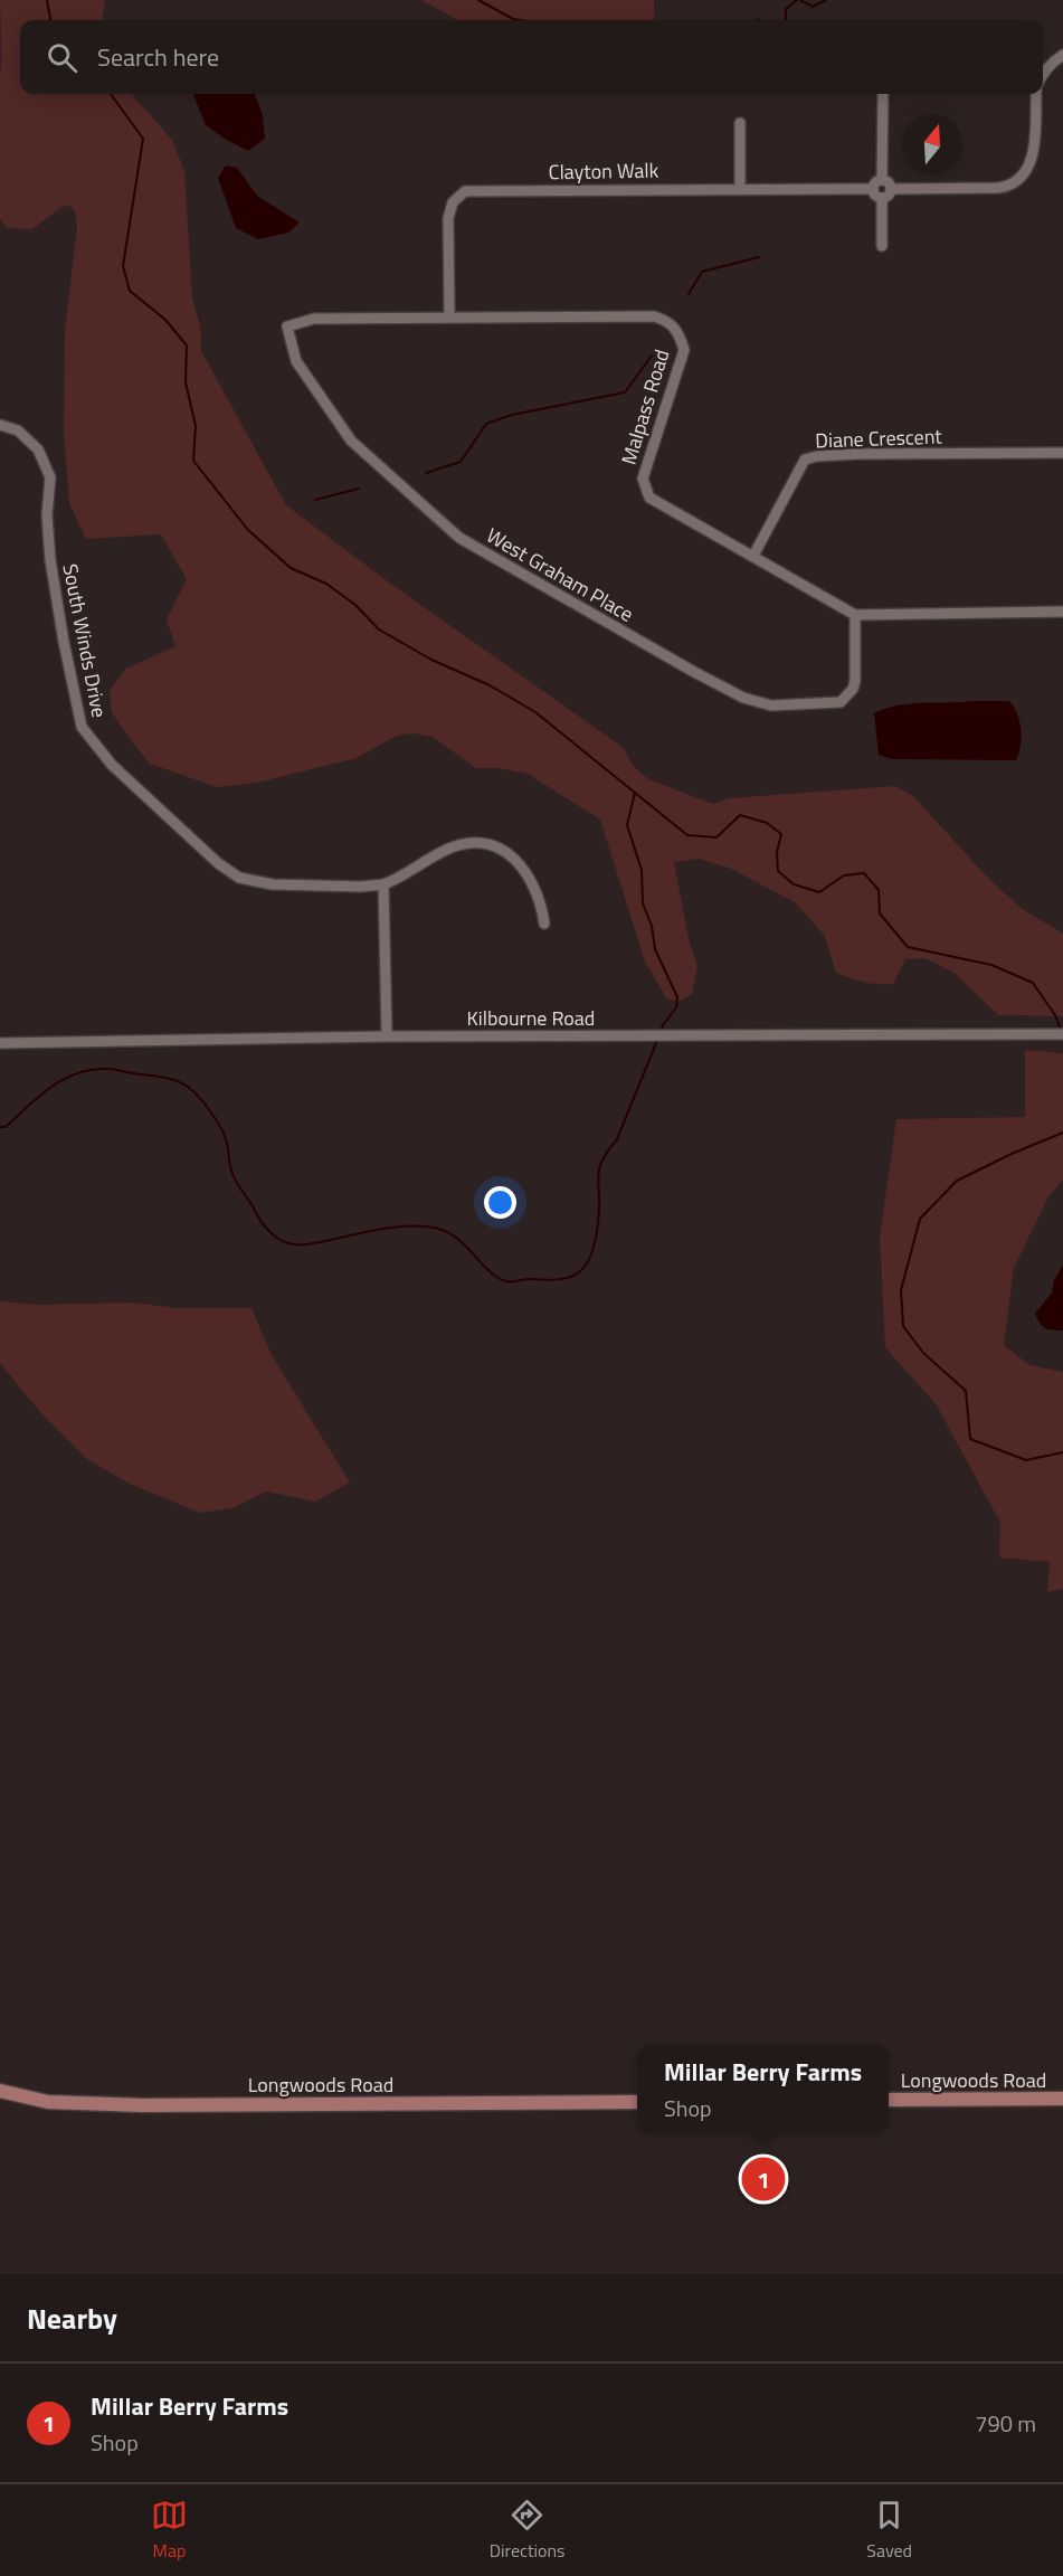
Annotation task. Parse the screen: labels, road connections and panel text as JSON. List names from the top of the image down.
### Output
{
  "streets": {
    "main road": ["Longwoods Road"],
    "street": [
      "Clayton Walk",
      "Malpass Road",
      "Diane Crescent",
      "West Graham Place",
      "South Winds Drive",
      "Kilbourne Road"
    ]
  },
  "crossings": [
    ["Clayton Walk", "Malpass Road"],
    ["Malpass Road", "Diane Crescent"],
    ["Malpass Road", "West Graham Place"]
  ],
  "north": "top",
  "page": {
    "search": "Search here",
    "popup": ["Millar Berry Farms", "Shop"],
    "pins": "1",
    "heading": "Nearby",
    "list": [
      {
        "mark": "1",
        "name": "Millar Berry Farms",
        "note": "Shop",
        "value": "790 m"
      }
    ],
    "nav": ["Map", "Directions", "Saved"]
  }
}
